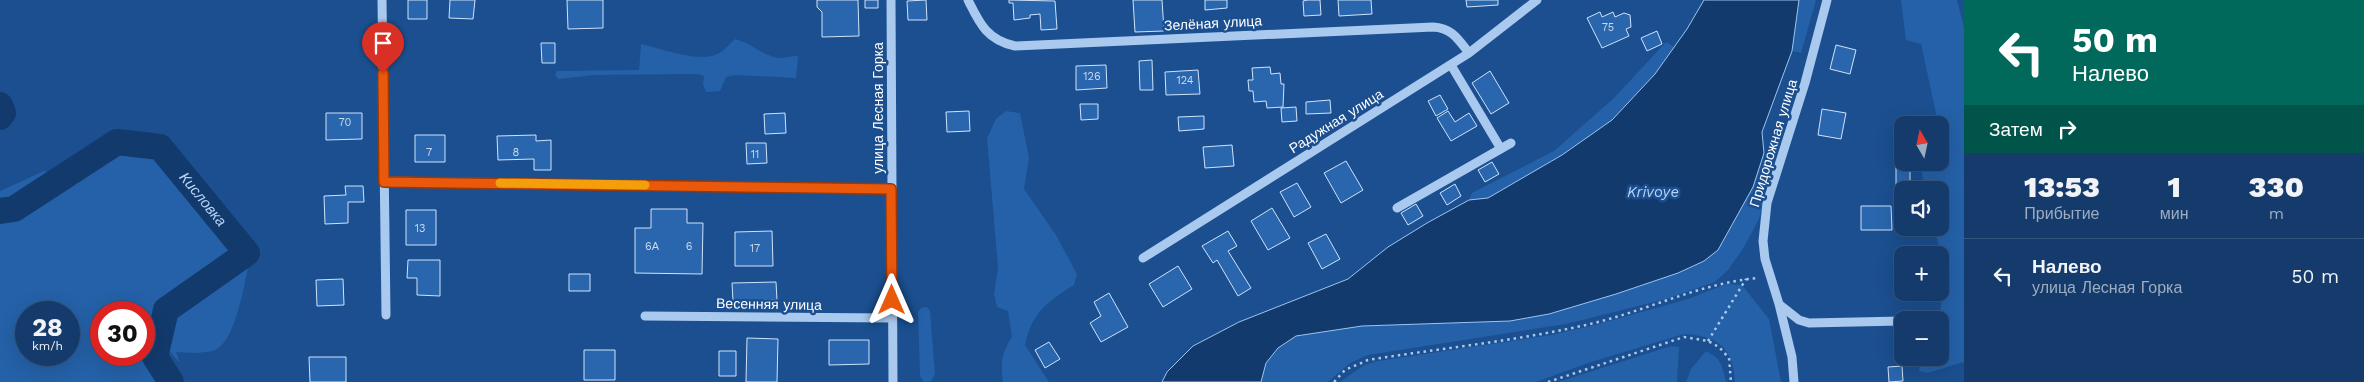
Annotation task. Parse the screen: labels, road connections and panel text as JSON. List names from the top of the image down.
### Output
{
  "streets": {
    "street": [
      "Зелёная улица",
      "улица Лесная Горка",
      "Радужная улица",
      "Придорожная улица",
      "Весенняя улица"
    ]
  },
  "crossings": [
    ["Зелёная улица", "Радужная улица"]
  ],
  "water": ["Krivoye", "Кисловка"],
  "house_numbers": [
    "75",
    "126",
    "124",
    "70",
    "7",
    "8",
    "11",
    "13",
    "6А",
    "6",
    "17"
  ],
  "north": "top",
  "page": {
    "turn": ["50 m", "Налево"],
    "then": "Затем",
    "map_buttons": ["+", "−"],
    "eta": [
      "13:53",
      "Прибытие",
      "1",
      "мин",
      "330",
      "m"
    ],
    "list": [
      {
        "name": "Налево",
        "note": "улица Лесная Горка",
        "value": "50 m"
      }
    ],
    "speed": "28 km/h",
    "limit": "30"
  }
}
